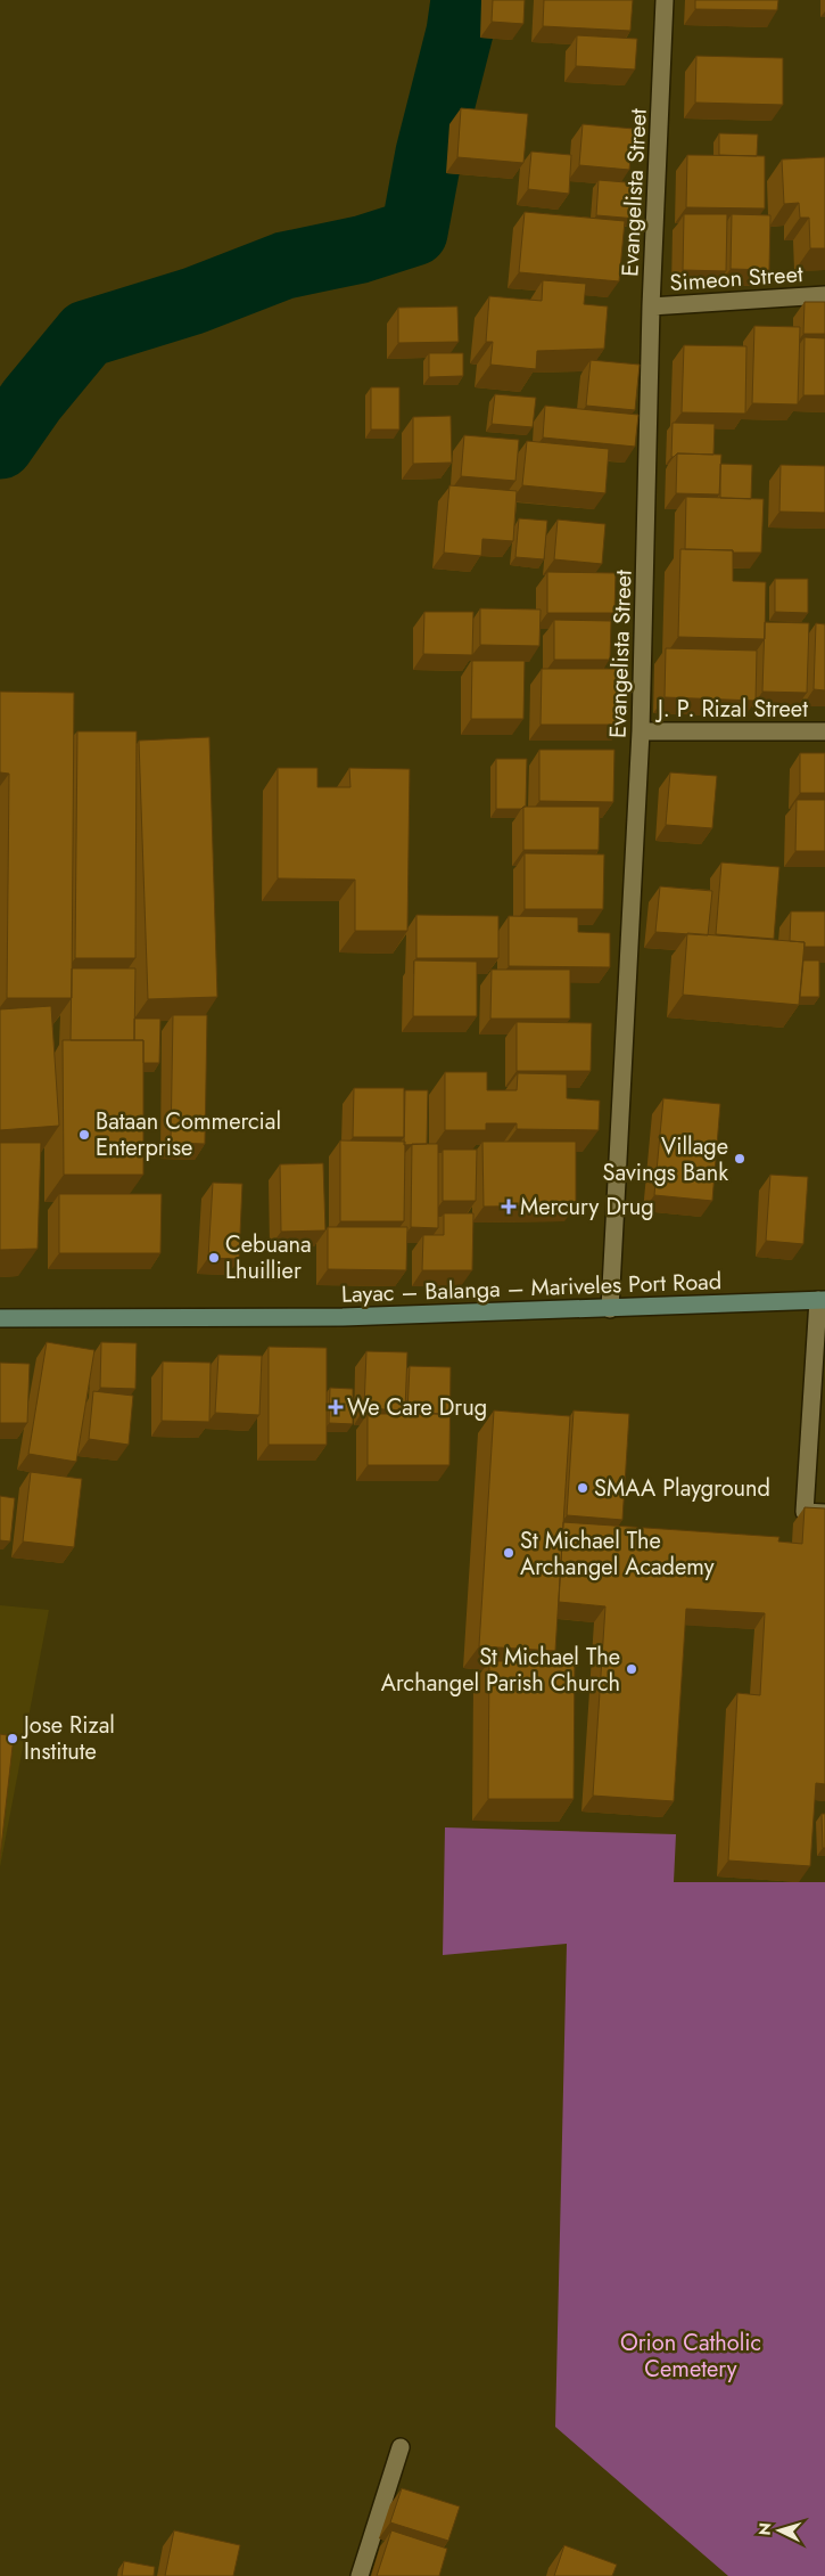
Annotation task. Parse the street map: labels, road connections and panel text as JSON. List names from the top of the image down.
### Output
{
  "streets": {
    "main road": ["Layac – Balanga – Mariveles Port Road"],
    "street": ["Evangelista Street", "Simeon Street", "J. P. Rizal Street"]
  },
  "crossings": [
    ["Evangelista Street", "Simeon Street"],
    ["Evangelista Street", "J. P. Rizal Street"],
    ["Evangelista Street", "Layac – Balanga – Mariveles Port Road"]
  ],
  "parks": ["Orion Catholic Cemetery"],
  "places": {
    "other": [
      "Bataan Commercial Enterprise",
      "Village Savings Bank",
      "Cebuana Lhuillier",
      "SMAA Playground",
      "St Michael The Archangel Academy",
      "St Michael The Archangel Parish Church",
      "Jose Rizal Institute"
    ],
    "health": ["Mercury Drug", "We Care Drug"]
  },
  "north": "left"
}
